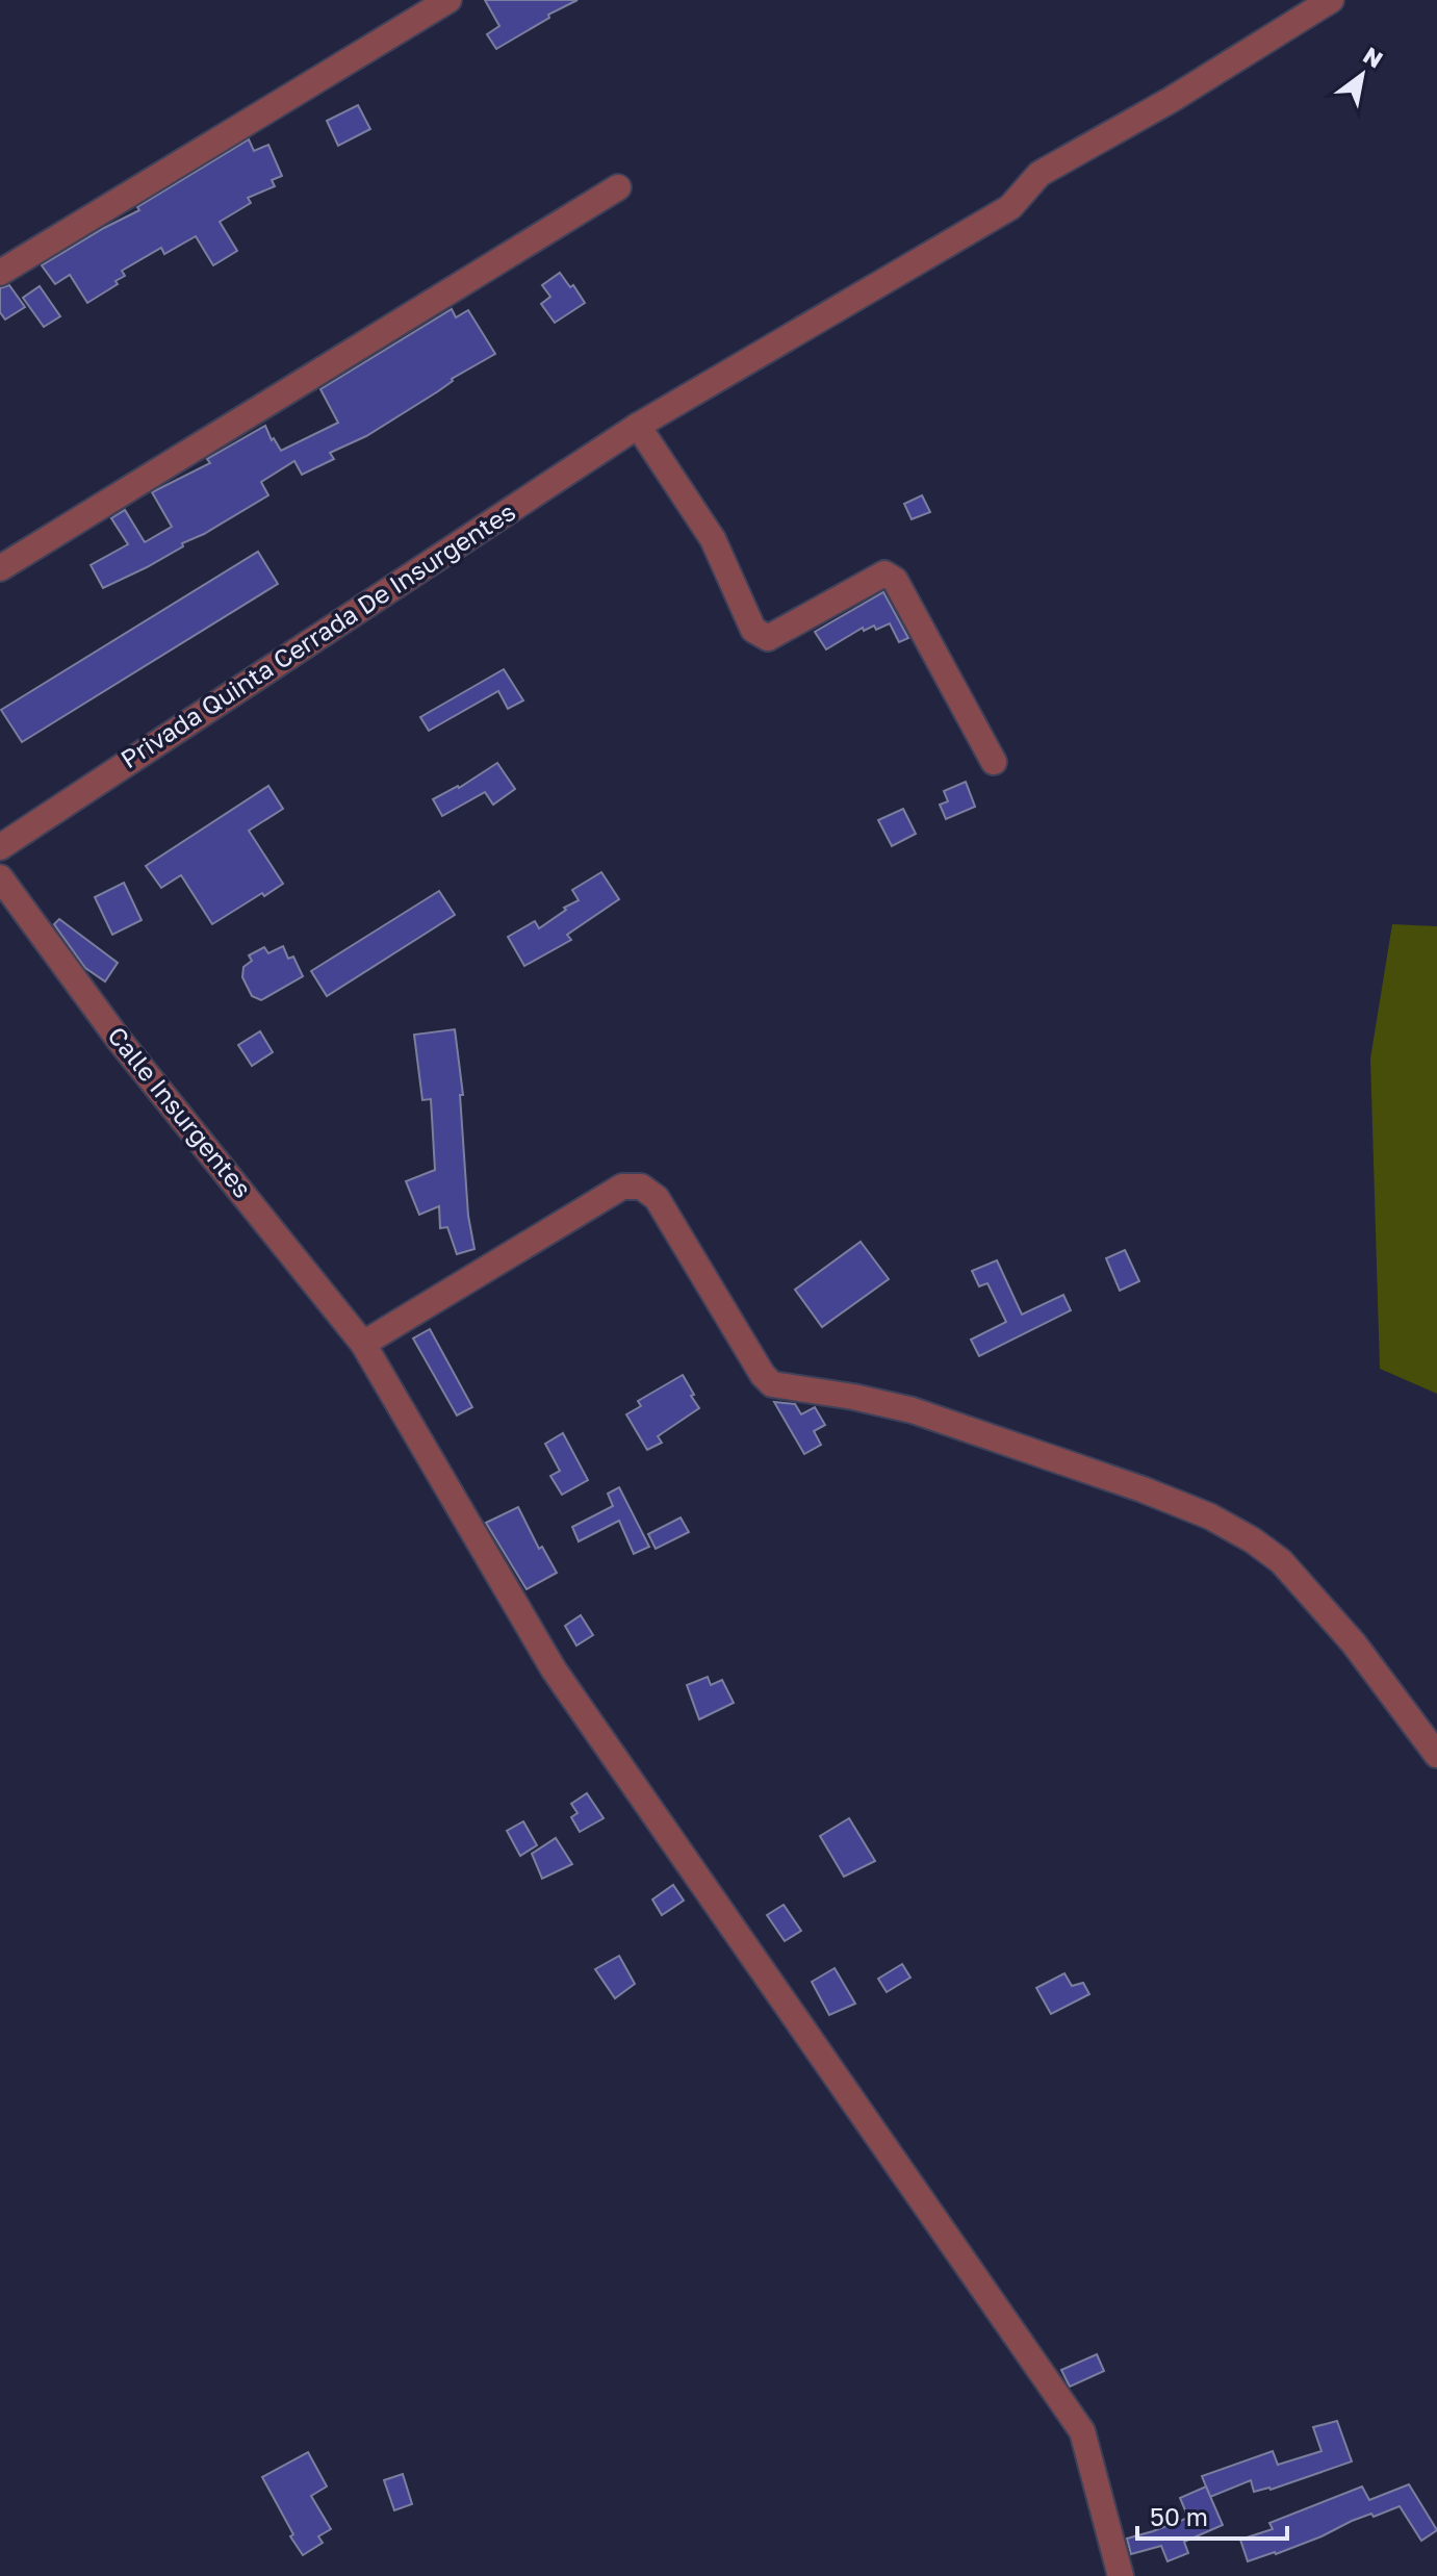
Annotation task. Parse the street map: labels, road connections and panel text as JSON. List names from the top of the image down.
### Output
{
  "streets": {
    "street": ["Privada Quinta Cerrada De Insurgentes", "Calle Insurgentes"]
  },
  "scale_bar": "50 m",
  "north": "top right"
}
